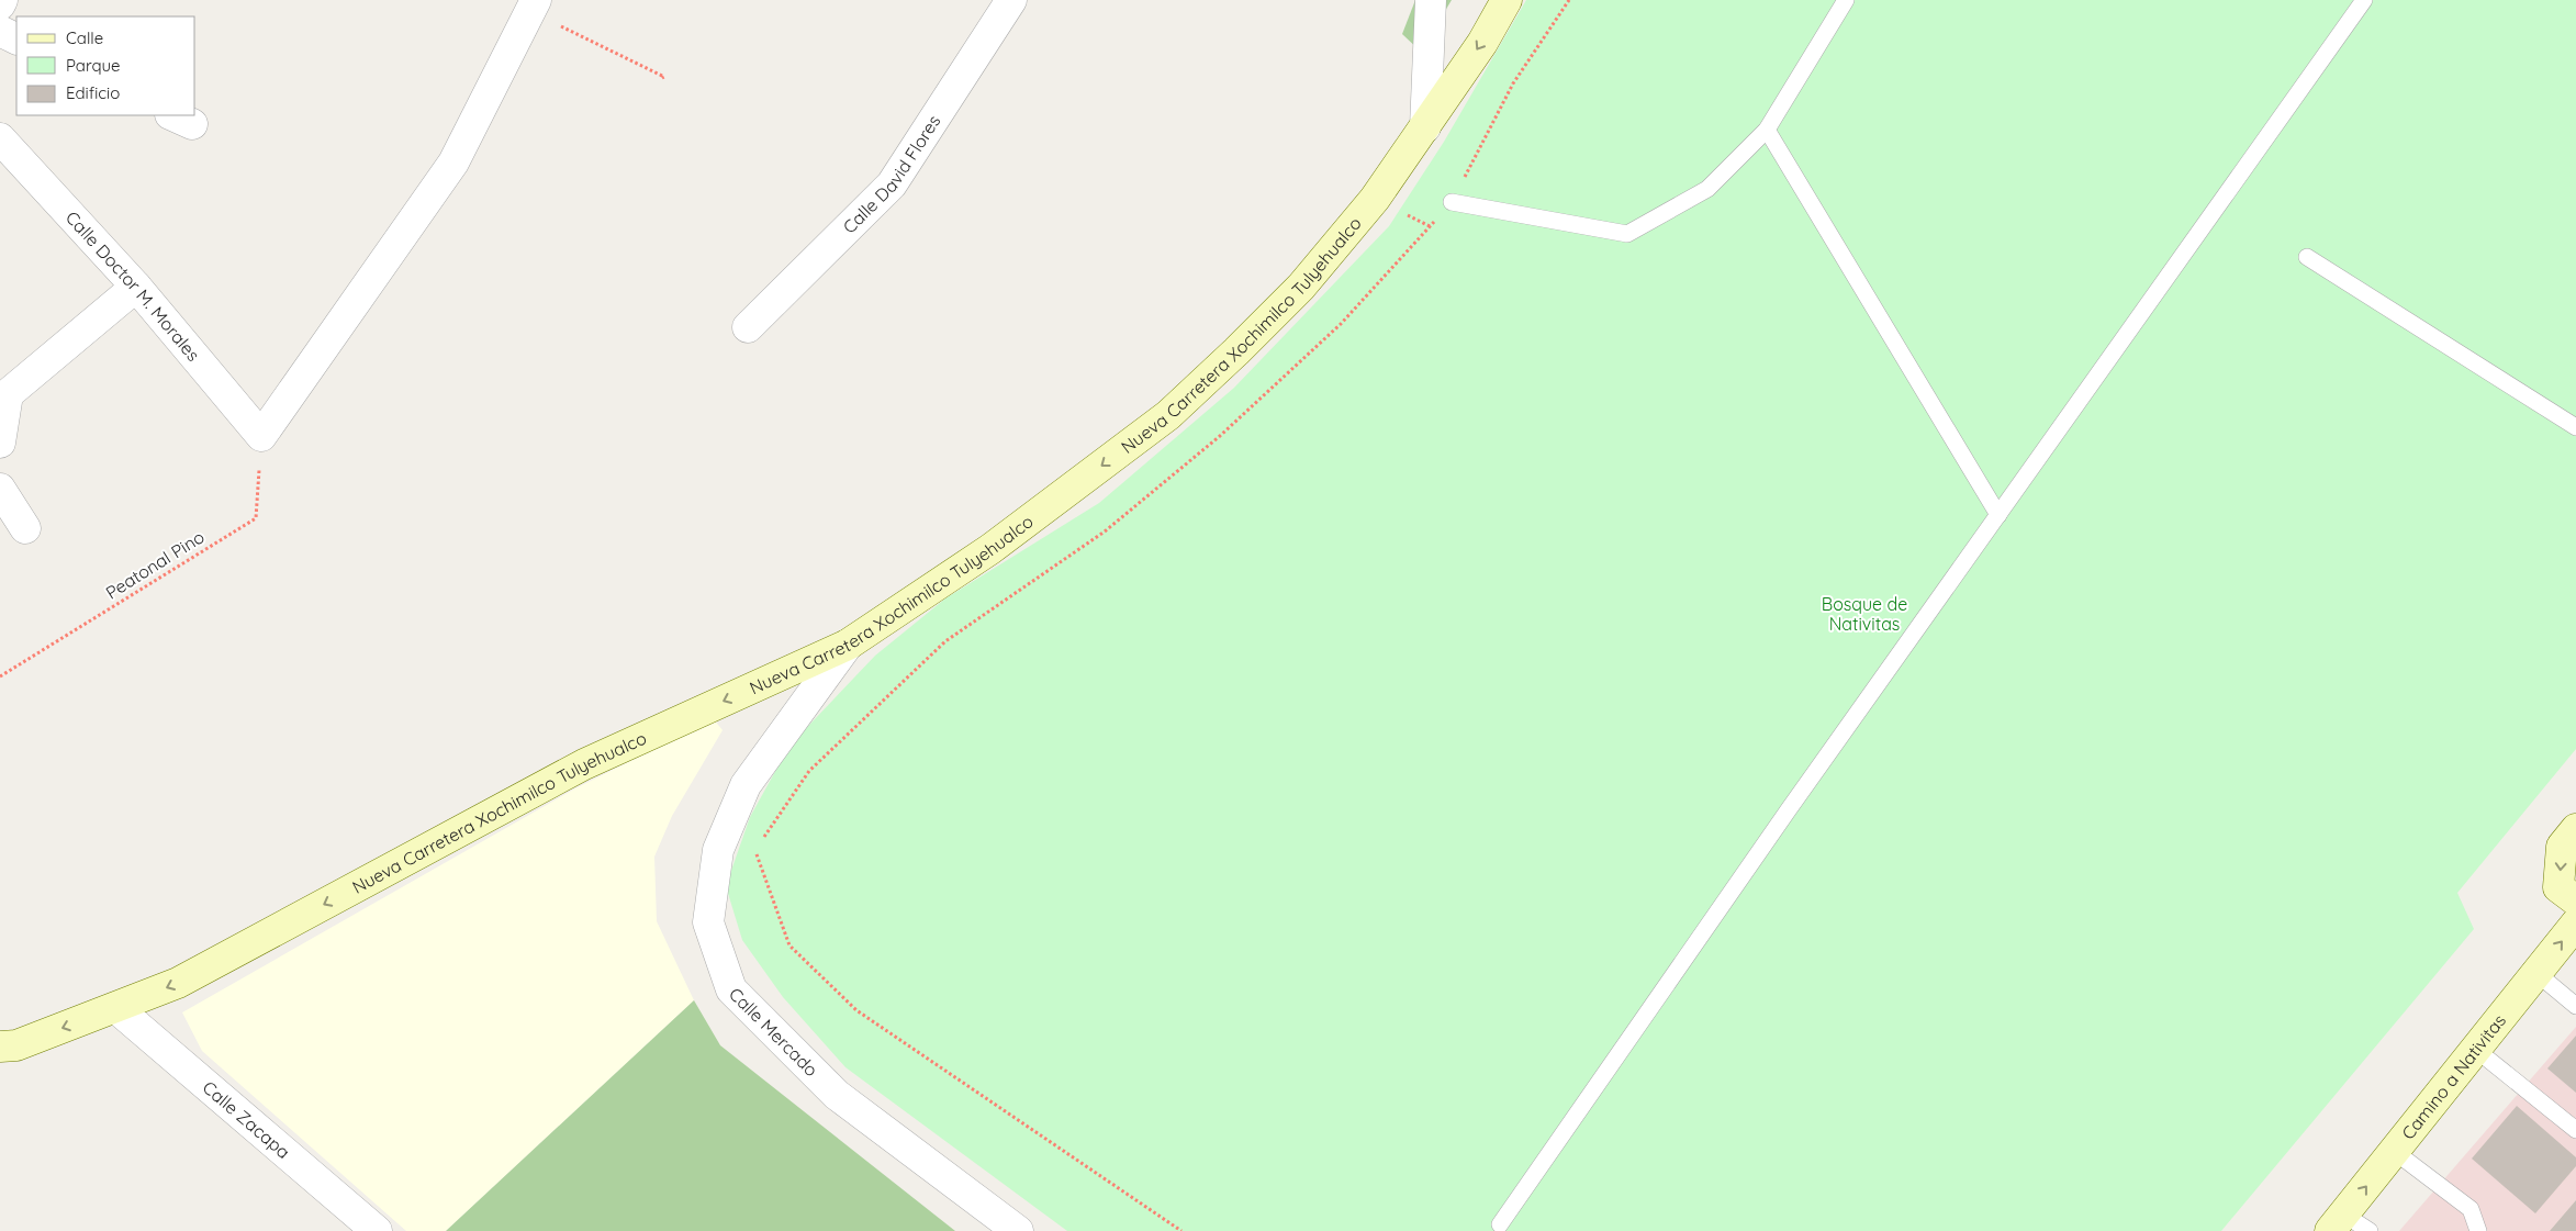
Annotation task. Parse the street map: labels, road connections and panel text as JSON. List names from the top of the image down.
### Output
{
  "streets": {
    "main road": ["Nueva Carretera Xochimilco Tulyehualco", "Camino a Nativitas"],
    "street": [
      "Calle David Flores",
      "Calle Doctor M. Morales",
      "Calle Mercado",
      "Calle Zacapa"
    ],
    "path": ["Peatonal Pino"]
  },
  "crossings": [
    ["Calle Doctor M. Morales", "Peatonal Pino"],
    ["Nueva Carretera Xochimilco Tulyehualco", "Calle Mercado"],
    ["Nueva Carretera Xochimilco Tulyehualco", "Calle Zacapa"]
  ],
  "one_way": ["Nueva Carretera Xochimilco Tulyehualco", "Camino a Nativitas"],
  "parks": ["Bosque de Nativitas"],
  "legend": ["Calle", "Parque", "Edificio"]
}
